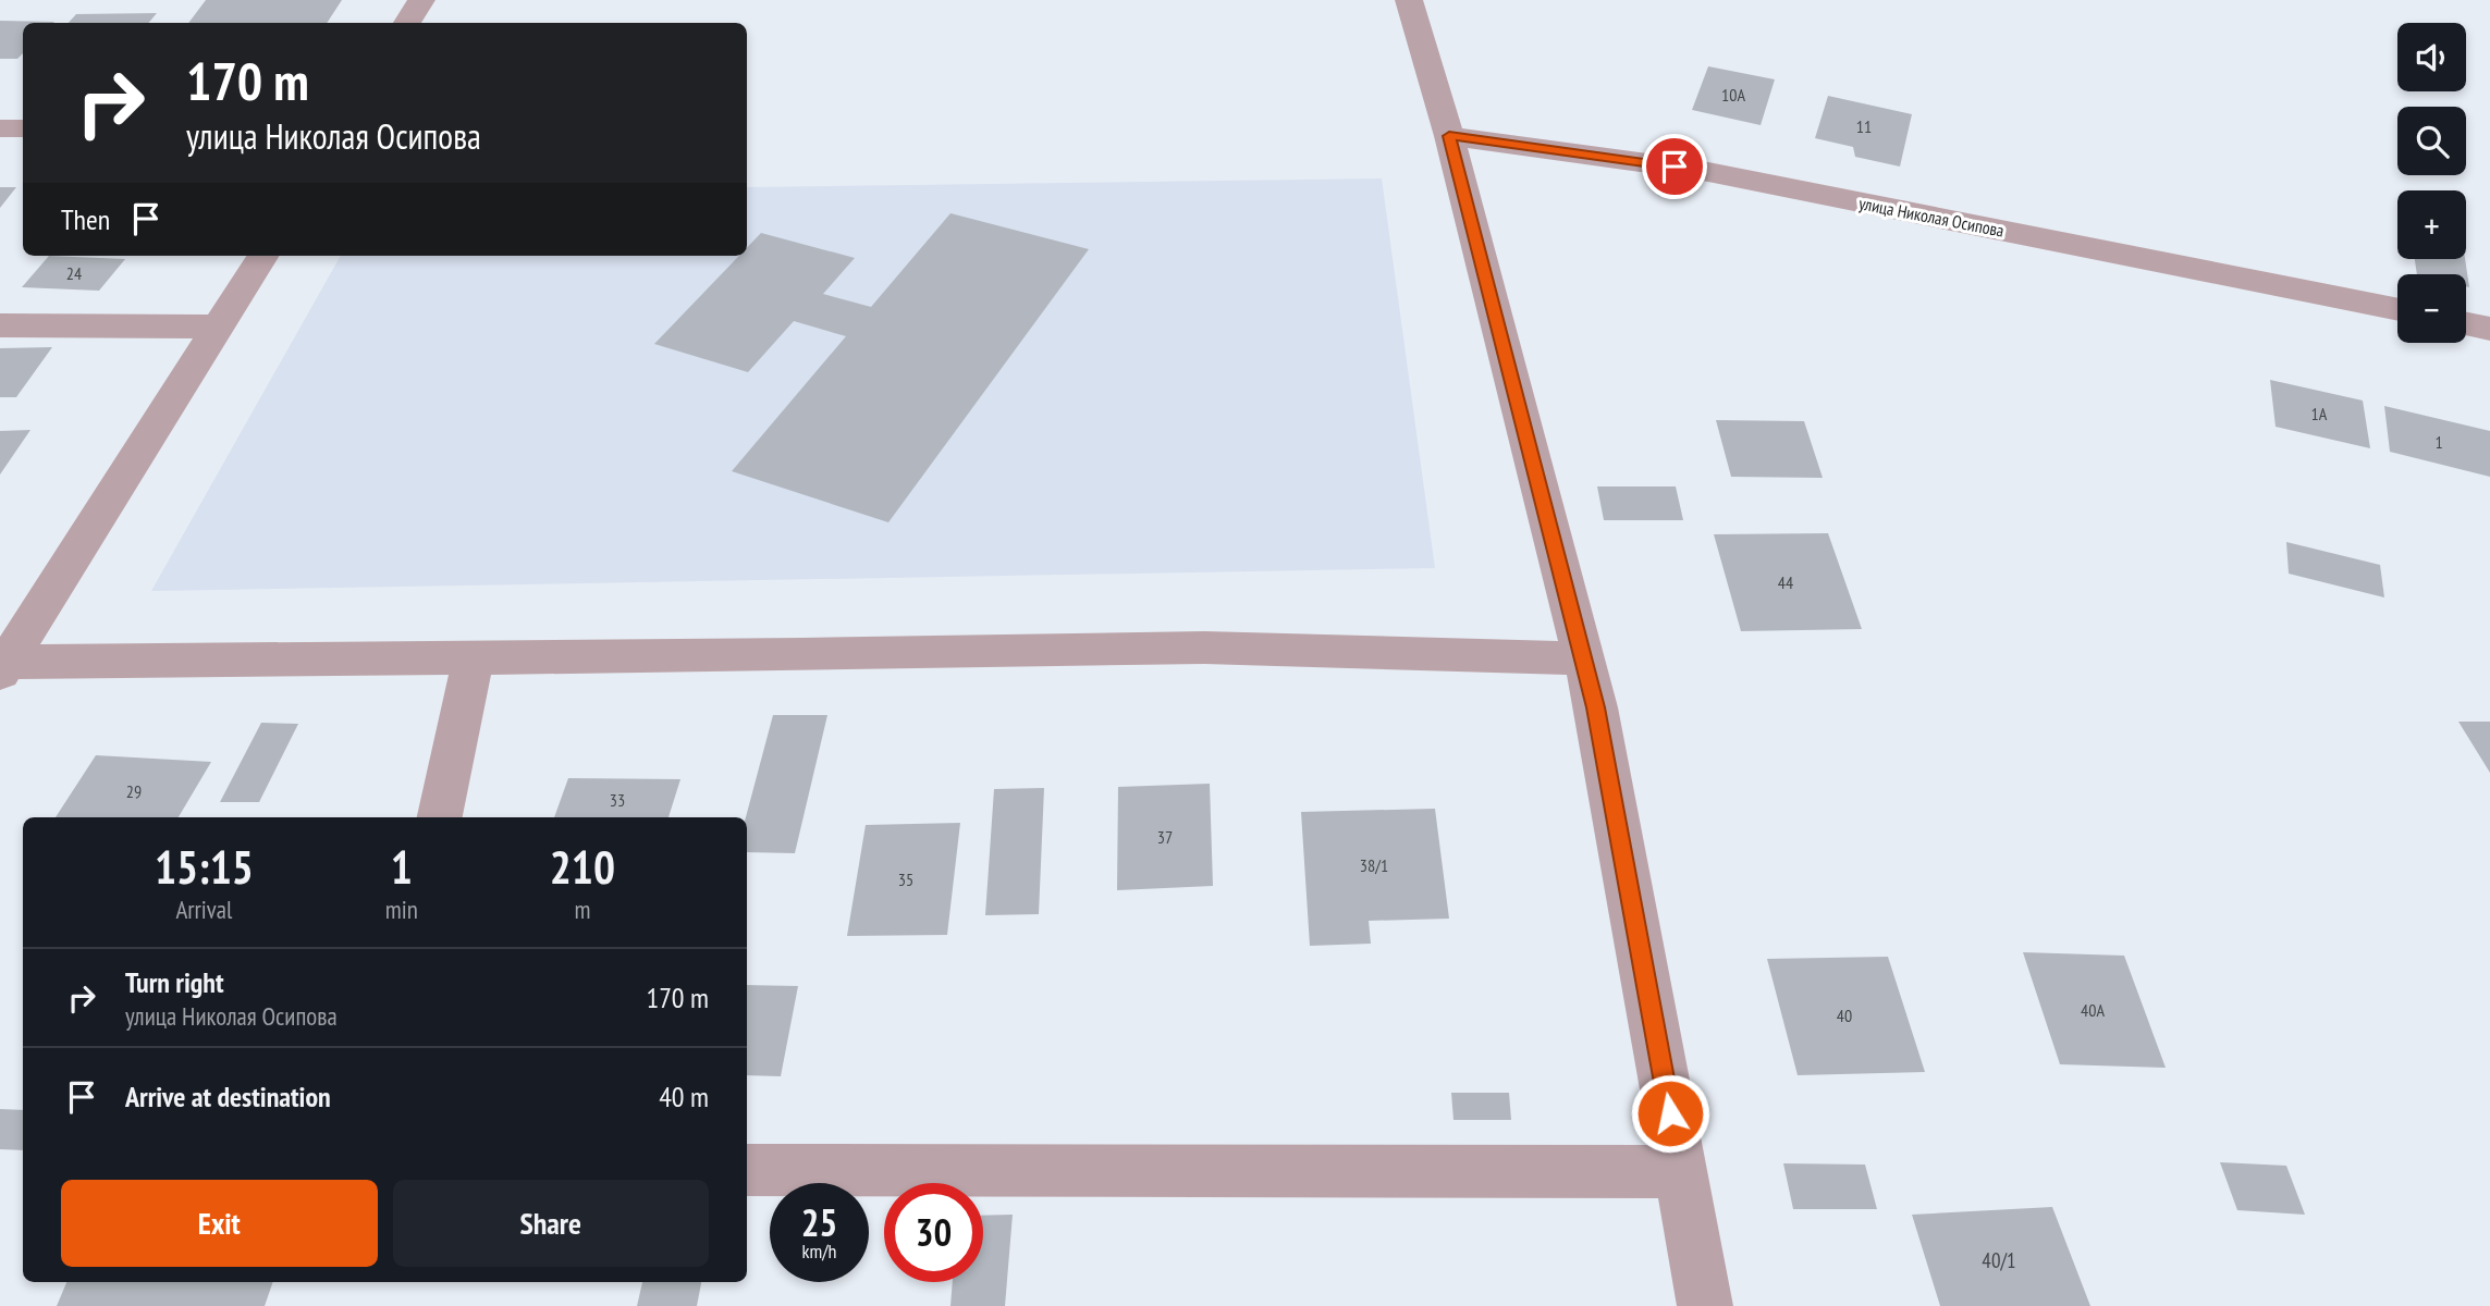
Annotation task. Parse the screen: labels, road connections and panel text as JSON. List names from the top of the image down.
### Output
{
  "streets": {
    "street": ["улица Николая Осипова"]
  },
  "house_numbers": [
    "10А",
    "11",
    "24",
    "1А",
    "1",
    "44",
    "29",
    "33",
    "37",
    "38/1",
    "35",
    "40А",
    "40",
    "40/1"
  ],
  "page": {
    "map_buttons": ["+", "−"],
    "turn": ["170 m", "улица Николая Осипова"],
    "then": "Then",
    "eta": [
      "15:15",
      "Arrival",
      "1",
      "min",
      "210",
      "m"
    ],
    "list": [
      {
        "name": "Turn right",
        "note": "улица Николая Осипова",
        "value": "170 m"
      },
      {
        "name": "Arrive at destination",
        "value": "40 m"
      }
    ],
    "buttons": ["Exit", "Share"],
    "speed": "25 km/h",
    "limit": "30"
  }
}
